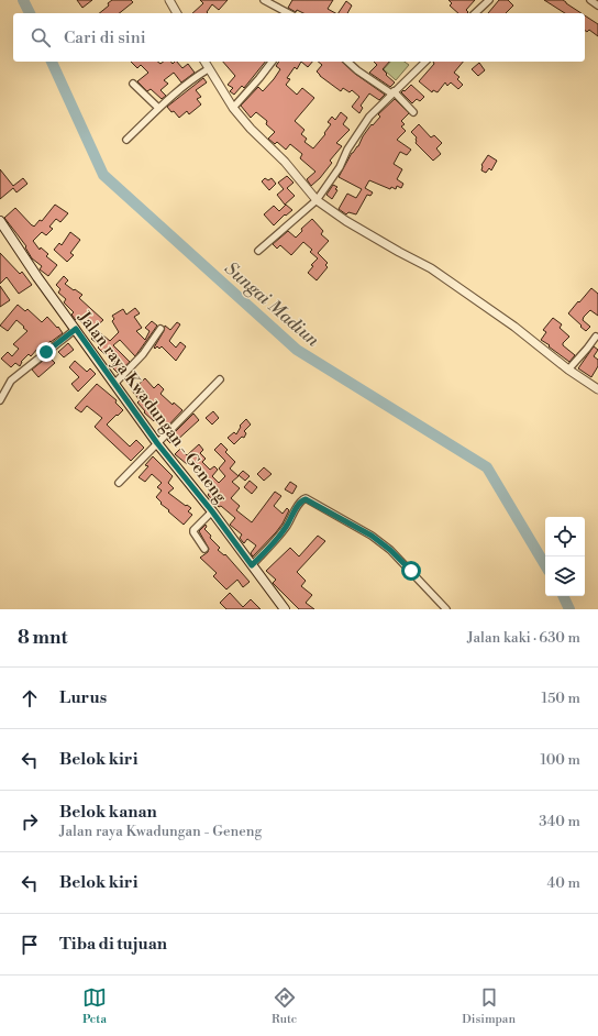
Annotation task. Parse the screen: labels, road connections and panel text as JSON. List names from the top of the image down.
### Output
{
  "streets": {
    "main road": ["Jalan raya Kwadungan - Geneng"]
  },
  "water": ["Sungai Madiun"],
  "page": {
    "search": "Cari di sini",
    "heading": ["8 mnt", "Jalan kaki · 630 m"],
    "list": [
      ["Lurus", "150 m"],
      ["Belok kiri", "100 m"],
      ["Belok kanan", "Jalan raya Kwadungan - Geneng", "340 m"],
      ["Belok kiri", "40 m"],
      "Tiba di tujuan"
    ],
    "nav": ["Peta", "Rute", "Disimpan"]
  }
}
